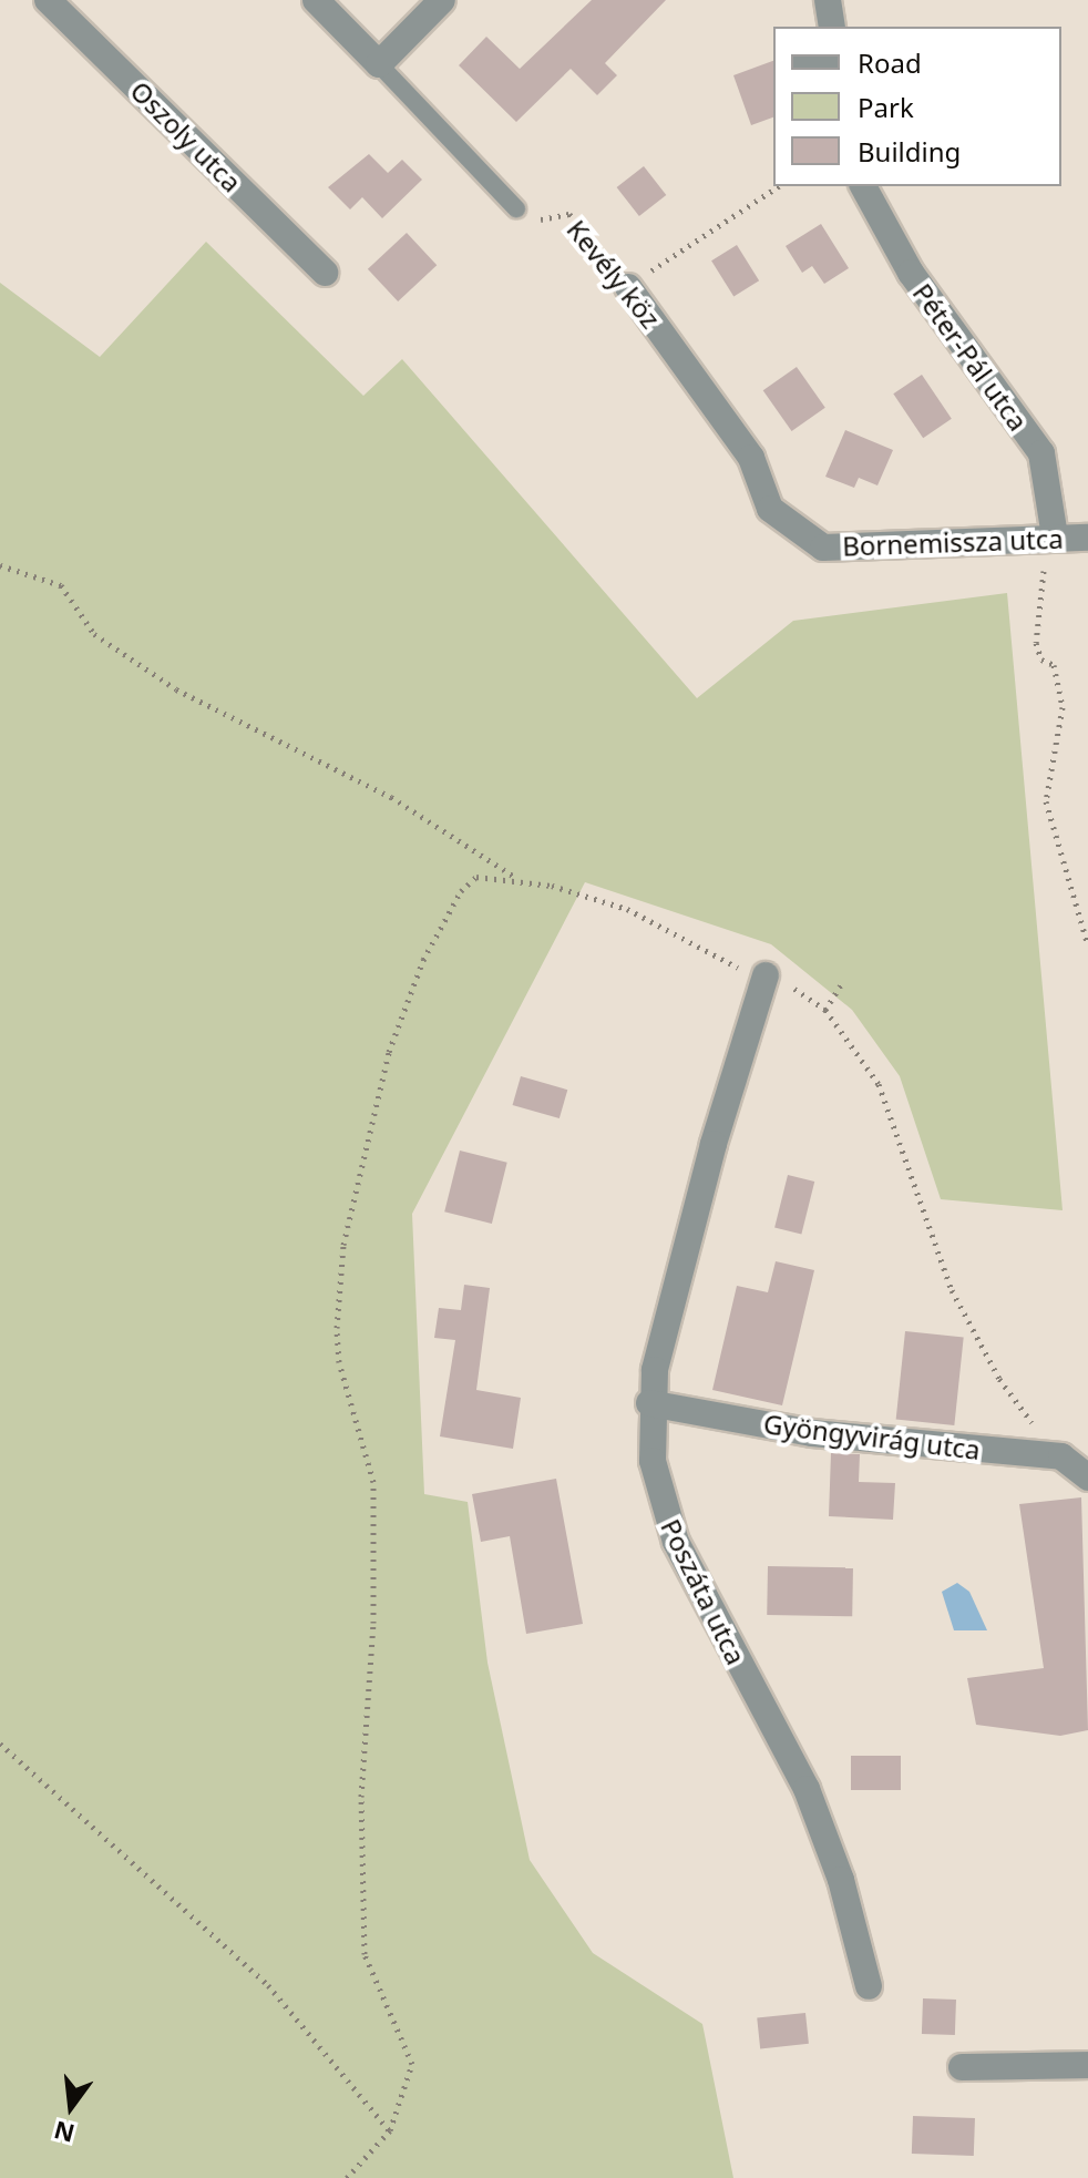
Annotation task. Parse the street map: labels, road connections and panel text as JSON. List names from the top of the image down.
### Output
{
  "streets": {
    "street": [
      "Oszoly utca",
      "Kevély köz",
      "Péter-Pál utca",
      "Bornemissza utca",
      "Gyöngyvirág utca",
      "Poszáta utca"
    ]
  },
  "crossings": [
    ["Kevély köz", "Bornemissza utca"],
    ["Péter-Pál utca", "Bornemissza utca"],
    ["Gyöngyvirág utca", "Poszáta utca"]
  ],
  "legend": ["Road", "Park", "Building"],
  "north": "bottom"
}
